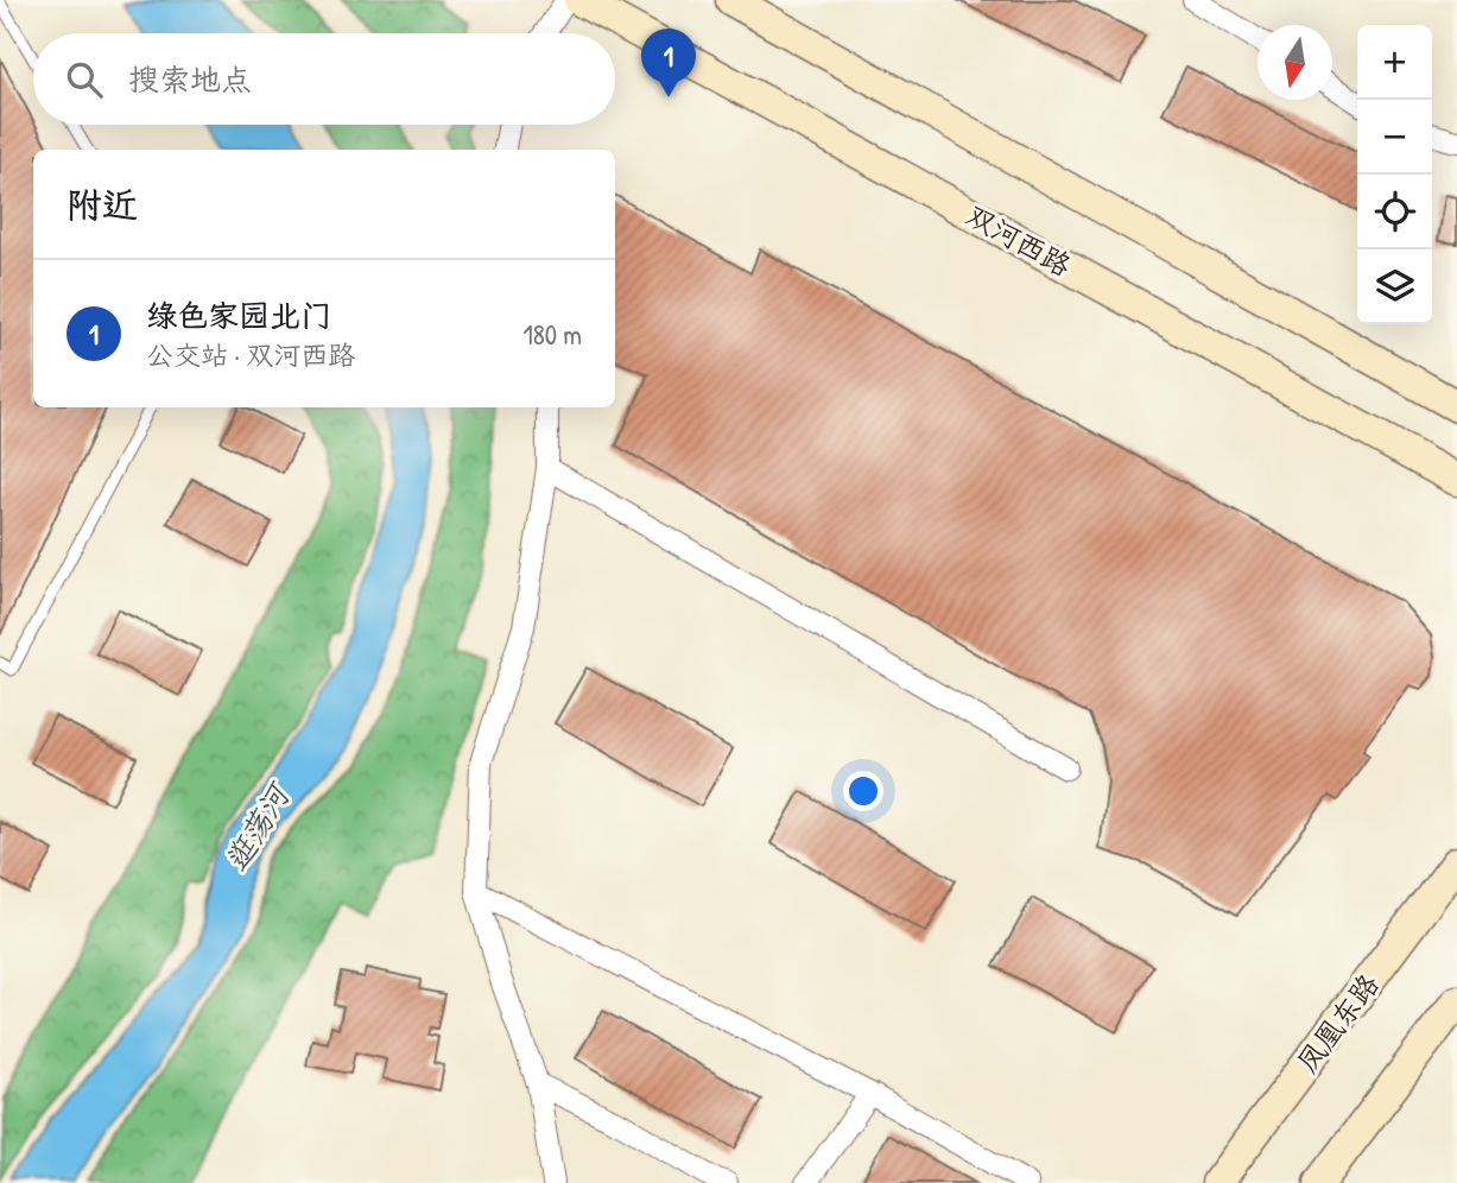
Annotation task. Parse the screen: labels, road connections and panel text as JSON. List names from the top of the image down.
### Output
{
  "streets": {
    "street": ["双河西路", "凤凰东路"]
  },
  "water": ["逛荡河"],
  "north": "bottom",
  "page": {
    "map_buttons": ["+", "−"],
    "pins": "1",
    "search": "搜索地点",
    "heading": "附近",
    "list": [
      {
        "mark": "1",
        "name": "绿色家园北门",
        "note": "公交站 · 双河西路",
        "value": "180 m"
      }
    ]
  }
}
